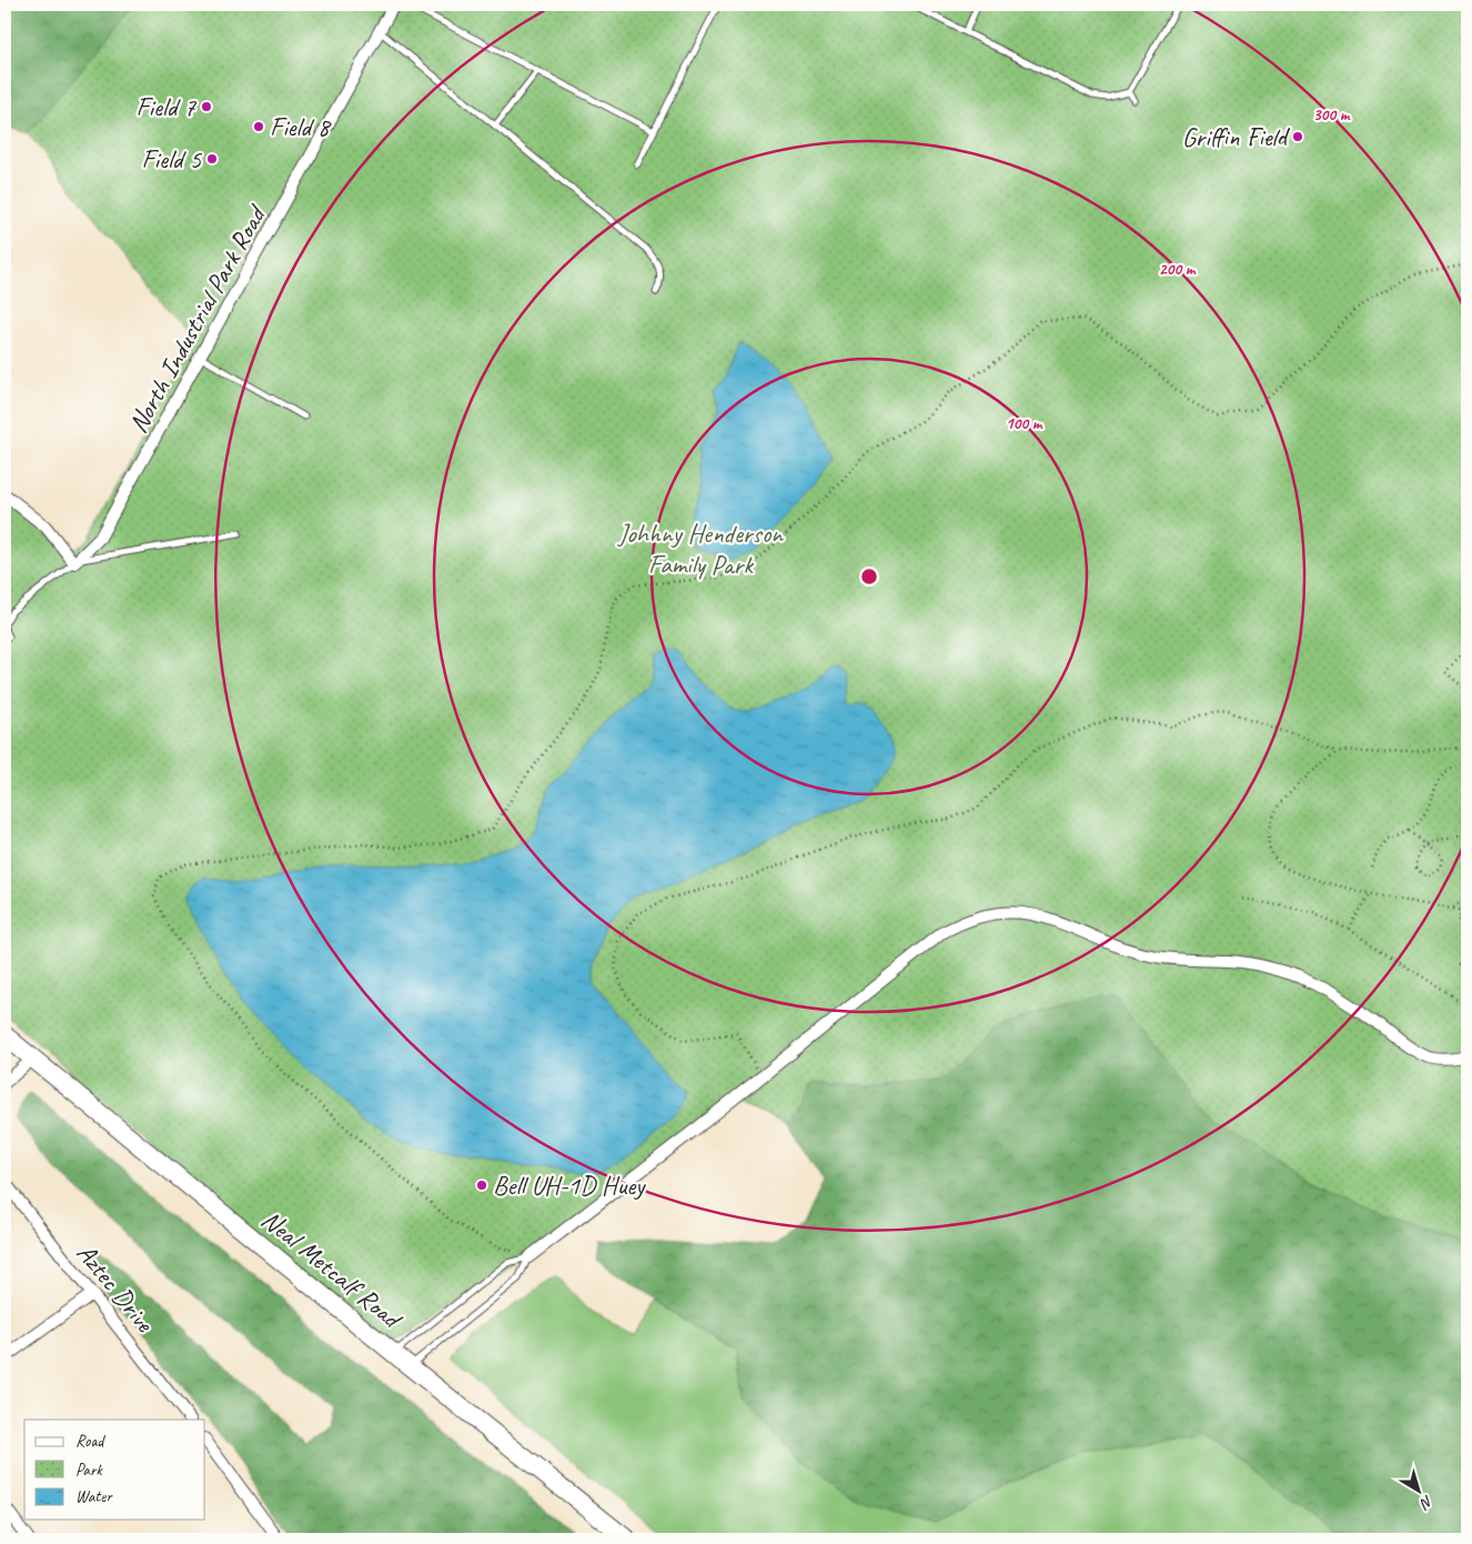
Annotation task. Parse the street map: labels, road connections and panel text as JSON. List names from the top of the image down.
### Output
{
  "streets": {
    "main road": ["Neal Metcalf Road"],
    "street": ["North Industrial Park Road", "Aztec Drive"]
  },
  "parks": ["Johhny Henderson Family Park"],
  "places": [
    "Field 7",
    "Field 8",
    "Griffin Field",
    "Field 5",
    "Bell UH-1D Huey"
  ],
  "legend": ["Road", "Park", "Water"],
  "north": "bottom right",
  "rings": ["300 m", "200 m", "100 m"]
}
